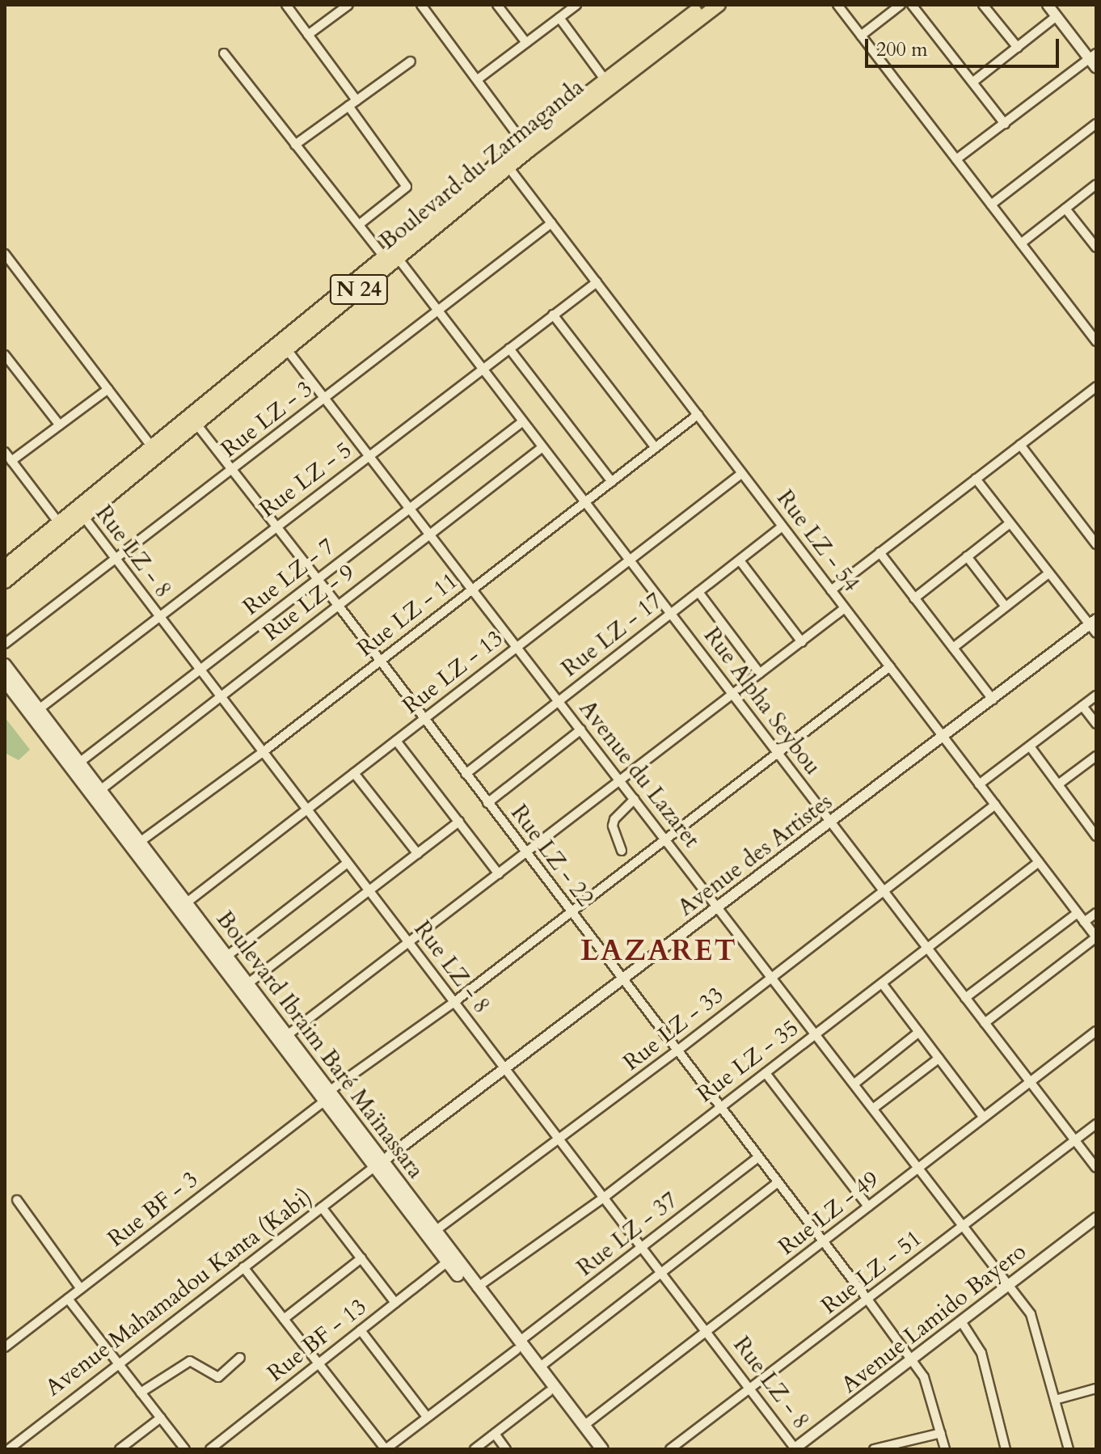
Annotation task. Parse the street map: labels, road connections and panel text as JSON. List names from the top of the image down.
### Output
{
  "streets": {
    "main road": ["Boulevard du Zarmaganda", "N 24", "Boulevard Ibraim Baré Maïnassara"],
    "street": [
      "Rue LZ - 3",
      "Rue LZ - 5",
      "Rue LZ - 54",
      "Rue LZ - 8",
      "Rue LZ - 7",
      "Rue LZ - 9",
      "Rue LZ - 11",
      "Rue LZ - 17",
      "Rue LZ - 13",
      "Rue Alpha Seybou",
      "Avenue du Lazaret",
      "Avenue des Artistes",
      "Rue LZ - 22",
      "Rue LZ - 33",
      "Rue LZ - 35",
      "Rue BF - 3",
      "Rue LZ - 49",
      "Rue LZ - 37",
      "Rue LZ - 51",
      "Avenue Mahamadou Kanta (Kabi)",
      "Avenue Lamido Bayero",
      "Rue BF - 13"
    ]
  },
  "crossings": [
    ["Boulevard du Zarmaganda", "Rue LZ - 54"],
    ["Boulevard du Zarmaganda", "Rue LZ - 8"],
    ["Boulevard du Zarmaganda", "Rue Alpha Seybou"],
    ["Boulevard du Zarmaganda", "Avenue du Lazaret"],
    ["Boulevard du Zarmaganda", "Rue LZ - 22"],
    ["Rue LZ - 3", "Rue LZ - 54"],
    ["Rue LZ - 3", "Rue LZ - 8"],
    ["Rue LZ - 3", "Rue Alpha Seybou"],
    ["Rue LZ - 3", "Avenue du Lazaret"],
    ["Rue LZ - 3", "Rue LZ - 22"],
    ["Rue LZ - 5", "Rue LZ - 54"],
    ["Rue LZ - 5", "Rue LZ - 8"],
    ["Rue LZ - 5", "Rue Alpha Seybou"],
    ["Rue LZ - 5", "Avenue du Lazaret"],
    ["Rue LZ - 5", "Rue LZ - 22"],
    ["Rue LZ - 5", "Boulevard Ibraim Baré Maïnassara"],
    ["Rue LZ - 54", "Rue LZ - 11"],
    ["Rue LZ - 54", "Rue LZ - 17"],
    ["Rue LZ - 54", "Rue LZ - 13"],
    ["Rue LZ - 54", "Avenue des Artistes"],
    ["Rue LZ - 54", "Rue LZ - 33"],
    ["Rue LZ - 54", "Rue LZ - 35"],
    ["Rue LZ - 54", "Rue BF - 3"],
    ["Rue LZ - 8", "Rue LZ - 7"],
    ["Rue LZ - 8", "Rue LZ - 9"],
    ["Rue LZ - 8", "Rue LZ - 11"],
    ["Rue LZ - 8", "Rue LZ - 13"],
    ["Rue LZ - 8", "Avenue des Artistes"],
    ["Rue LZ - 8", "Rue LZ - 33"],
    ["Rue LZ - 8", "Rue LZ - 35"],
    ["Rue LZ - 8", "Rue BF - 3"],
    ["Rue LZ - 8", "Rue LZ - 49"],
    ["Rue LZ - 8", "Rue LZ - 37"],
    ["Rue LZ - 8", "Rue LZ - 51"],
    ["Rue LZ - 8", "Avenue Lamido Bayero"],
    ["Rue LZ - 7", "Rue Alpha Seybou"],
    ["Rue LZ - 7", "Avenue du Lazaret"],
    ["Rue LZ - 7", "Rue LZ - 22"],
    ["Rue LZ - 7", "Boulevard Ibraim Baré Maïnassara"],
    ["Rue LZ - 9", "Rue Alpha Seybou"],
    ["Rue LZ - 9", "Avenue du Lazaret"],
    ["Rue LZ - 9", "Rue LZ - 22"],
    ["Rue LZ - 9", "Boulevard Ibraim Baré Maïnassara"],
    ["Rue LZ - 11", "Rue Alpha Seybou"],
    ["Rue LZ - 11", "Avenue du Lazaret"],
    ["Rue LZ - 11", "Rue LZ - 22"],
    ["Rue LZ - 11", "Boulevard Ibraim Baré Maïnassara"],
    ["Rue LZ - 17", "Rue Alpha Seybou"],
    ["Rue LZ - 17", "Avenue du Lazaret"],
    ["Rue LZ - 17", "Rue LZ - 22"],
    ["Rue LZ - 13", "Rue Alpha Seybou"],
    ["Rue LZ - 13", "Avenue du Lazaret"],
    ["Rue LZ - 13", "Rue LZ - 22"],
    ["Rue LZ - 13", "Boulevard Ibraim Baré Maïnassara"],
    ["Rue Alpha Seybou", "Avenue des Artistes"],
    ["Rue Alpha Seybou", "Rue LZ - 33"],
    ["Rue Alpha Seybou", "Rue LZ - 35"],
    ["Rue Alpha Seybou", "Rue BF - 3"],
    ["Rue Alpha Seybou", "Rue LZ - 49"],
    ["Rue Alpha Seybou", "Rue LZ - 51"],
    ["Avenue du Lazaret", "Avenue des Artistes"],
    ["Avenue du Lazaret", "Rue LZ - 33"],
    ["Avenue du Lazaret", "Rue LZ - 35"],
    ["Avenue du Lazaret", "Rue BF - 3"],
    ["Avenue du Lazaret", "Rue LZ - 49"],
    ["Avenue du Lazaret", "Rue LZ - 51"],
    ["Avenue du Lazaret", "Avenue Lamido Bayero"],
    ["Avenue des Artistes", "Rue LZ - 22"],
    ["Avenue des Artistes", "Boulevard Ibraim Baré Maïnassara"],
    ["Avenue des Artistes", "Avenue Mahamadou Kanta (Kabi)"],
    ["Rue LZ - 22", "Rue LZ - 33"],
    ["Rue LZ - 22", "Rue LZ - 35"],
    ["Rue LZ - 22", "Rue BF - 3"],
    ["Rue LZ - 22", "Rue LZ - 49"],
    ["Rue LZ - 22", "Rue LZ - 37"],
    ["Rue LZ - 22", "Rue LZ - 51"],
    ["Rue LZ - 22", "Avenue Lamido Bayero"],
    ["Rue LZ - 33", "Boulevard Ibraim Baré Maïnassara"],
    ["Boulevard Ibraim Baré Maïnassara", "Rue LZ - 35"],
    ["Boulevard Ibraim Baré Maïnassara", "Rue BF - 3"],
    ["Boulevard Ibraim Baré Maïnassara", "Rue LZ - 49"],
    ["Boulevard Ibraim Baré Maïnassara", "Rue LZ - 37"],
    ["Boulevard Ibraim Baré Maïnassara", "Avenue Mahamadou Kanta (Kabi)"],
    ["Boulevard Ibraim Baré Maïnassara", "Rue BF - 13"],
    ["Rue LZ - 37", "Rue BF - 13"]
  ],
  "districts": ["LAZARET"],
  "scale_bar": "200 m"
}
